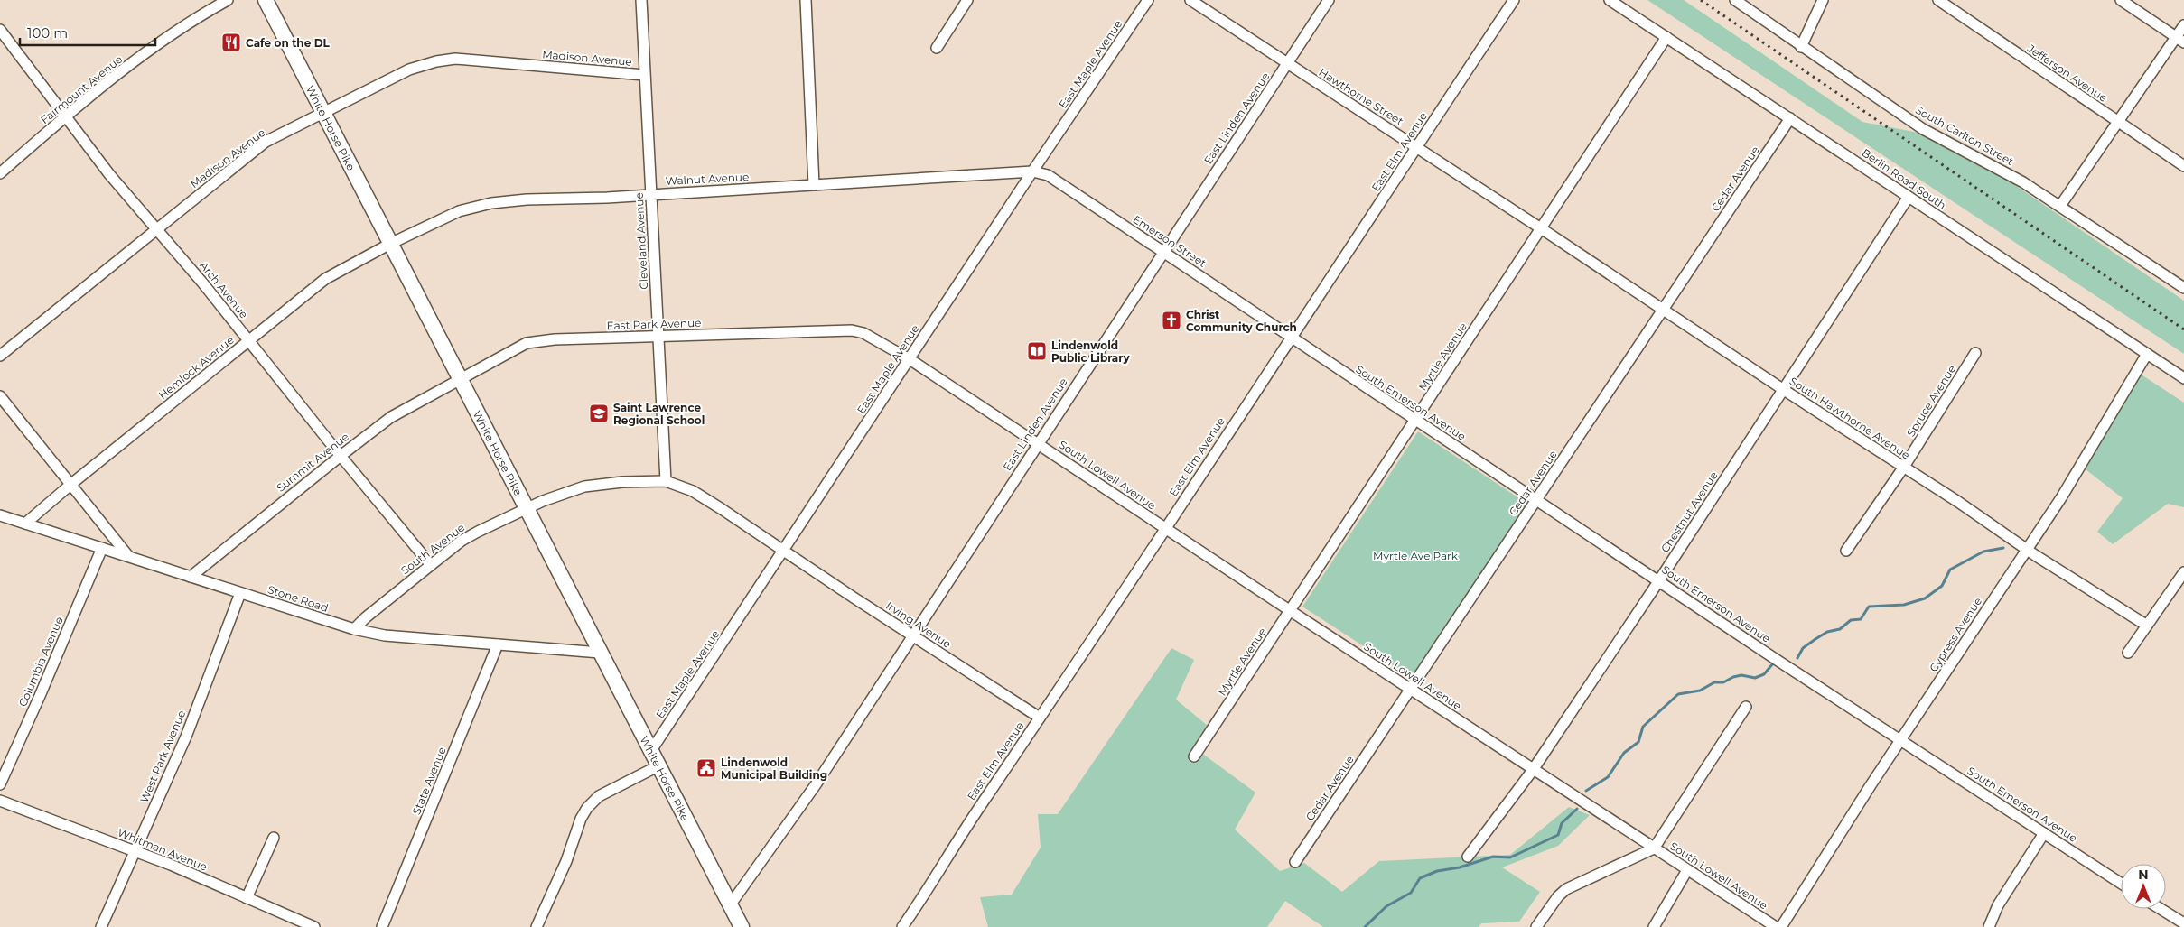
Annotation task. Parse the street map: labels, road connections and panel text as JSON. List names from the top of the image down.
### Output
{
  "streets": {
    "highway": ["White Horse Pike"],
    "street": [
      "Madison Avenue",
      "East Maple Avenue",
      "Jefferson Avenue",
      "Fairmount Avenue",
      "Hawthorne Street",
      "East Linden Avenue",
      "South Carlton Street",
      "East Elm Avenue",
      "Walnut Avenue",
      "Cedar Avenue",
      "Berlin Road South",
      "Cleveland Avenue",
      "Emerson Street",
      "Arch Avenue",
      "East Park Avenue",
      "Myrtle Avenue",
      "Hemlock Avenue",
      "Spruce Avenue",
      "South Emerson Avenue",
      "South Hawthorne Avenue",
      "Summit Avenue",
      "South Lowell Avenue",
      "Chestnut Avenue",
      "South Avenue",
      "Stone Road",
      "Irving Avenue",
      "Cypress Avenue",
      "Columbia Avenue",
      "West Park Avenue",
      "State Avenue",
      "Whitman Avenue"
    ]
  },
  "crossings": [
    ["Madison Avenue", "White Horse Pike"],
    ["Madison Avenue", "Cleveland Avenue"],
    ["Madison Avenue", "Arch Avenue"],
    ["East Maple Avenue", "White Horse Pike"],
    ["East Maple Avenue", "Walnut Avenue"],
    ["East Maple Avenue", "Emerson Street"],
    ["East Maple Avenue", "South Lowell Avenue"],
    ["East Maple Avenue", "South Avenue"],
    ["East Maple Avenue", "Irving Avenue"],
    ["Fairmount Avenue", "Arch Avenue"],
    ["Hawthorne Street", "East Linden Avenue"],
    ["Hawthorne Street", "East Elm Avenue"],
    ["Hawthorne Street", "Myrtle Avenue"],
    ["Hawthorne Street", "South Hawthorne Avenue"],
    ["East Linden Avenue", "White Horse Pike"],
    ["East Linden Avenue", "Emerson Street"],
    ["East Linden Avenue", "South Lowell Avenue"],
    ["East Linden Avenue", "Irving Avenue"],
    ["White Horse Pike", "Walnut Avenue"],
    ["White Horse Pike", "East Park Avenue"],
    ["White Horse Pike", "Hemlock Avenue"],
    ["White Horse Pike", "Summit Avenue"],
    ["White Horse Pike", "South Avenue"],
    ["White Horse Pike", "Stone Road"],
    ["East Elm Avenue", "Emerson Street"],
    ["East Elm Avenue", "South Emerson Avenue"],
    ["East Elm Avenue", "South Lowell Avenue"],
    ["East Elm Avenue", "Irving Avenue"],
    ["Walnut Avenue", "Cleveland Avenue"],
    ["Walnut Avenue", "Emerson Street"],
    ["Walnut Avenue", "Hemlock Avenue"],
    ["Cedar Avenue", "Berlin Road South"],
    ["Cedar Avenue", "South Emerson Avenue"],
    ["Cedar Avenue", "South Hawthorne Avenue"],
    ["Cedar Avenue", "South Lowell Avenue"],
    ["Berlin Road South", "Myrtle Avenue"],
    ["Berlin Road South", "Chestnut Avenue"],
    ["Berlin Road South", "Cypress Avenue"],
    ["Cleveland Avenue", "East Park Avenue"],
    ["Cleveland Avenue", "South Avenue"],
    ["Emerson Street", "South Emerson Avenue"],
    ["Arch Avenue", "Hemlock Avenue"],
    ["Arch Avenue", "Summit Avenue"],
    ["Arch Avenue", "South Avenue"],
    ["East Park Avenue", "Summit Avenue"],
    ["East Park Avenue", "South Lowell Avenue"],
    ["Myrtle Avenue", "South Emerson Avenue"],
    ["Myrtle Avenue", "South Hawthorne Avenue"],
    ["Myrtle Avenue", "South Lowell Avenue"],
    ["Hemlock Avenue", "Stone Road"],
    ["Spruce Avenue", "South Hawthorne Avenue"],
    ["South Emerson Avenue", "Chestnut Avenue"],
    ["South Emerson Avenue", "Cypress Avenue"],
    ["South Hawthorne Avenue", "Chestnut Avenue"],
    ["South Hawthorne Avenue", "Cypress Avenue"],
    ["Summit Avenue", "Stone Road"],
    ["South Lowell Avenue", "Chestnut Avenue"],
    ["South Avenue", "Stone Road"],
    ["South Avenue", "Irving Avenue"],
    ["Stone Road", "Columbia Avenue"],
    ["Stone Road", "West Park Avenue"],
    ["Stone Road", "State Avenue"],
    ["West Park Avenue", "Whitman Avenue"]
  ],
  "parks": ["Myrtle Ave Park"],
  "places": {
    "restaurant": ["Cafe on the DL"],
    "church": ["Christ Community Church"],
    "library": ["Lindenwold Public Library"],
    "school or university": ["Saint Lawrence Regional School"],
    "public building": ["Lindenwold Municipal Building"]
  },
  "scale_bar": "100 m",
  "north": "top"
}
